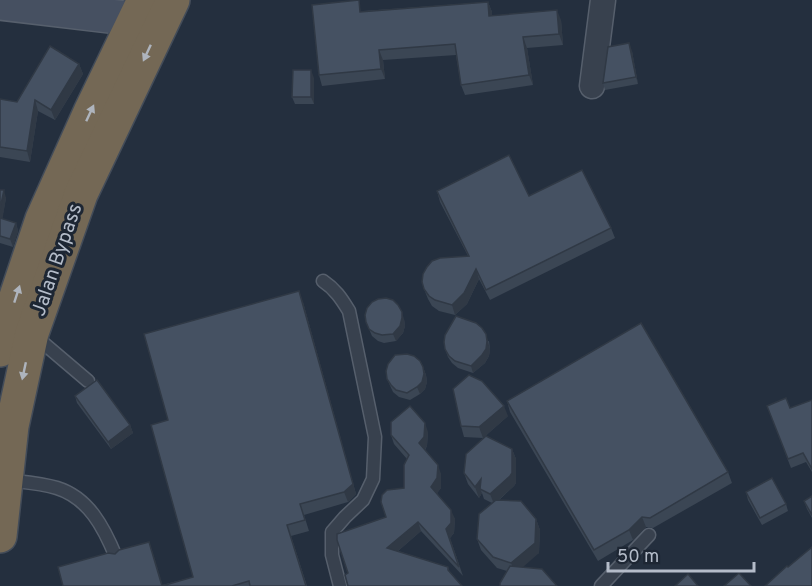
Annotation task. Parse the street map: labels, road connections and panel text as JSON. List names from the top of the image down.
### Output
{
  "streets": {
    "highway": ["Jalan Bypass"]
  },
  "scale_bar": "50 m"
}
